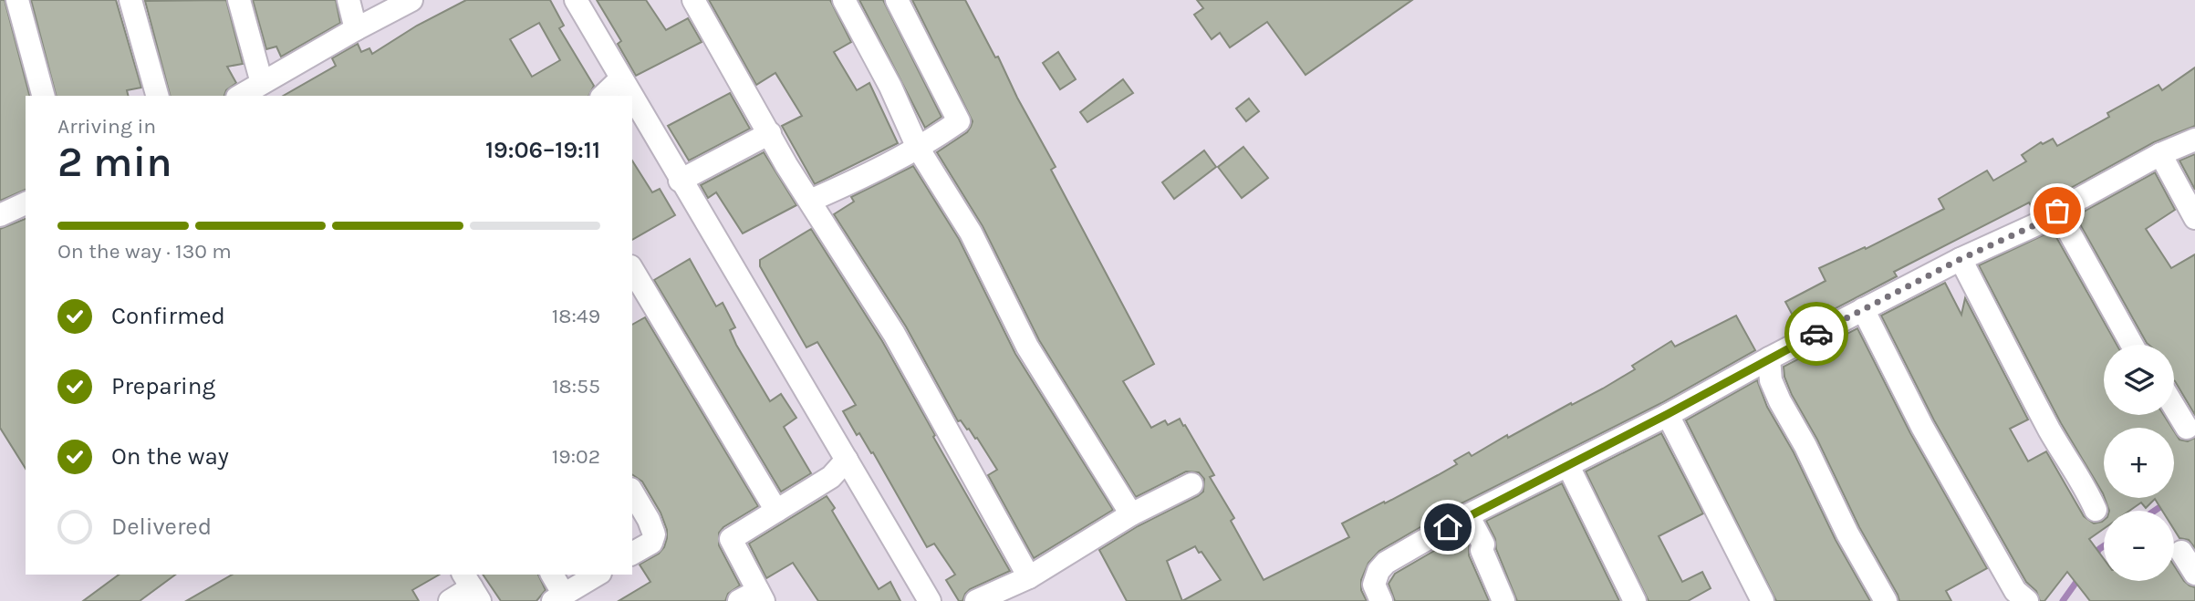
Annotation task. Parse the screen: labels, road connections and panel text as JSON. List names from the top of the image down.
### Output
{
  "page": {
    "heading": ["2 min", "Arriving in", "19:06–19:11"],
    "bar": "On the way · 130 m",
    "list": [
      ["Confirmed", "18:49"],
      ["Preparing", "18:55"],
      ["On the way", "19:02"],
      "Delivered"
    ],
    "map_buttons": ["+", "−"]
  }
}
